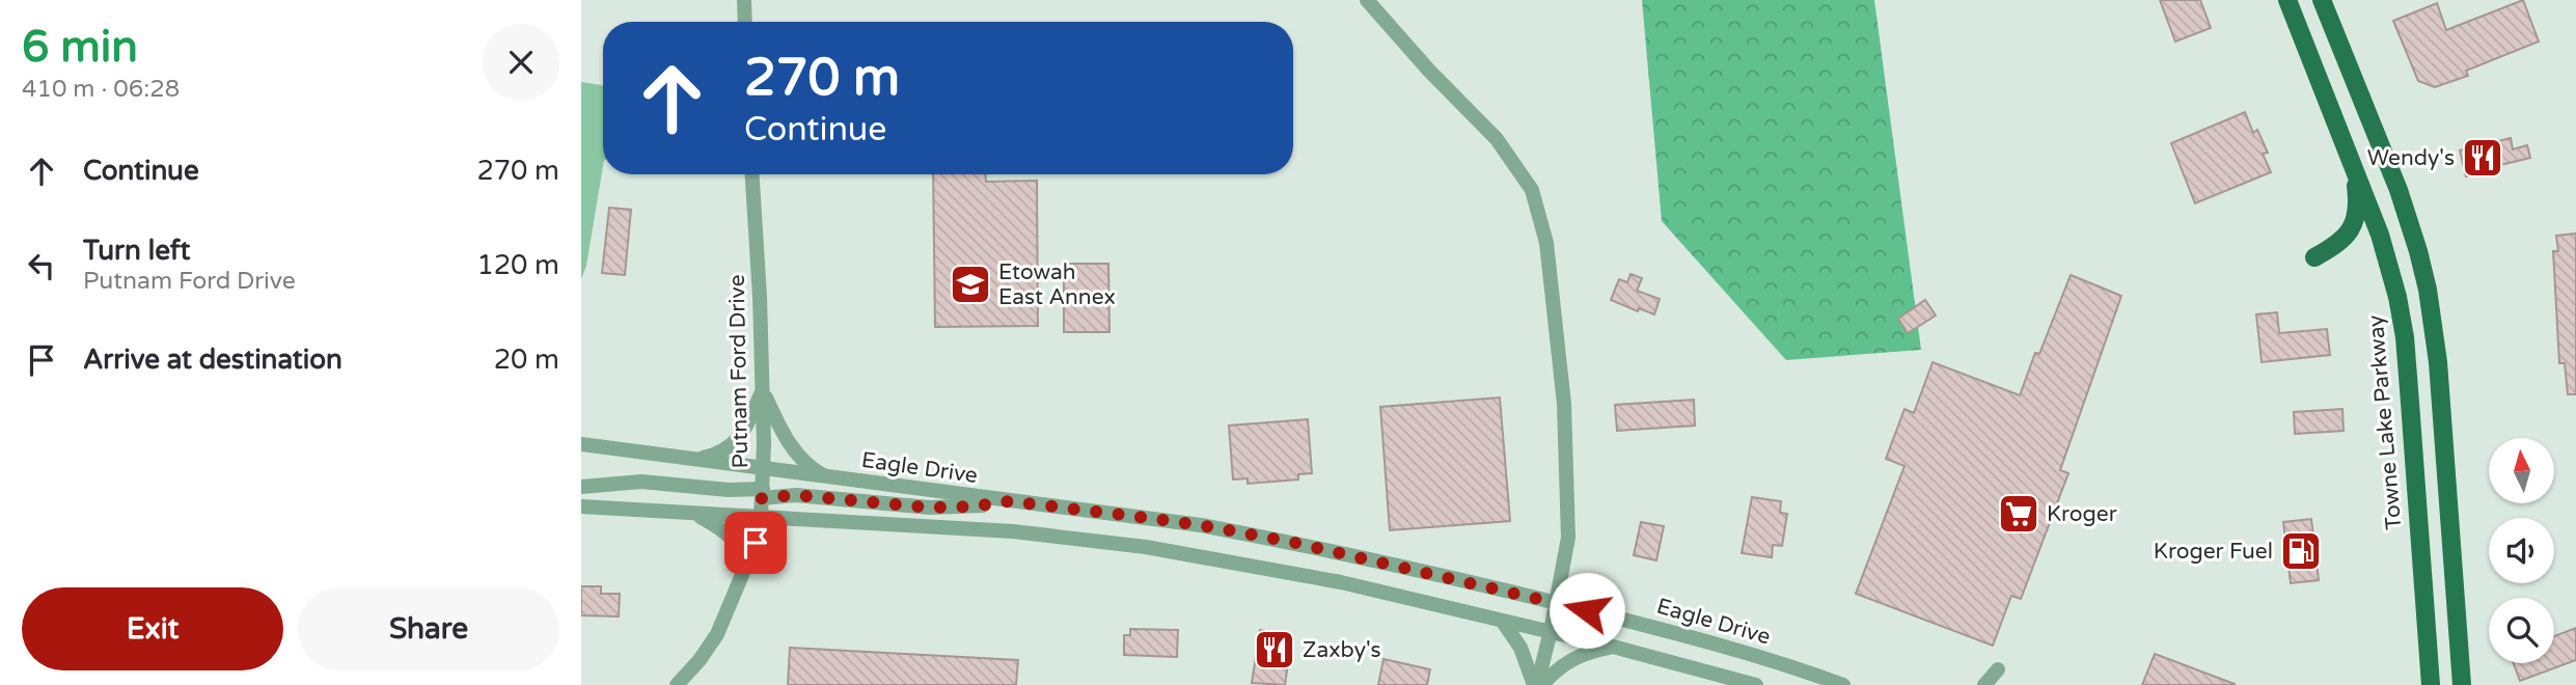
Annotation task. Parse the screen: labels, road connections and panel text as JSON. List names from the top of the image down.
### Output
{
  "streets": {
    "main road": ["Towne Lake Parkway"],
    "street": ["Putnam Ford Drive", "Eagle Drive"]
  },
  "crossings": [
    ["Putnam Ford Drive", "Eagle Drive"]
  ],
  "places": {
    "restaurant": ["Wendy's", "Zaxby's"],
    "school or university": ["Etowah East Annex"],
    "supermarket": ["Kroger"],
    "fuel station": ["Kroger Fuel"]
  },
  "north": "top",
  "page": {
    "heading": ["6 min", "410 m · 06:28"],
    "turn": ["270 m", "Continue"],
    "list": [
      {
        "name": "Continue",
        "value": "270 m"
      },
      {
        "name": "Turn left",
        "note": "Putnam Ford Drive",
        "value": "120 m"
      },
      {
        "name": "Arrive at destination",
        "value": "20 m"
      }
    ],
    "buttons": ["Exit", "Share"]
  }
}
